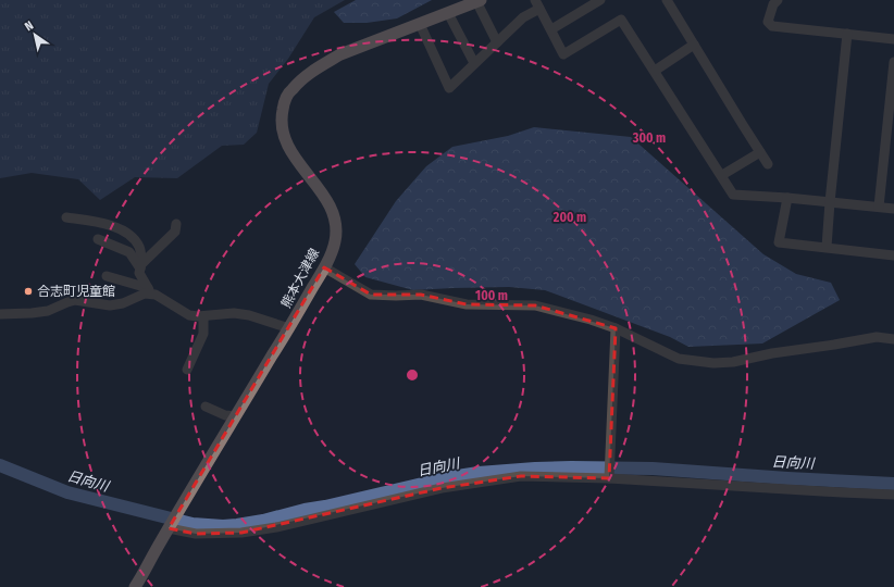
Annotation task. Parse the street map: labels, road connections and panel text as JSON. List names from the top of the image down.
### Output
{
  "streets": {
    "main road": ["熊本大津線"]
  },
  "water": ["日向川"],
  "places": ["合志町児童館"],
  "north": "top left",
  "rings": ["300 m", "200 m", "100 m"]
}
